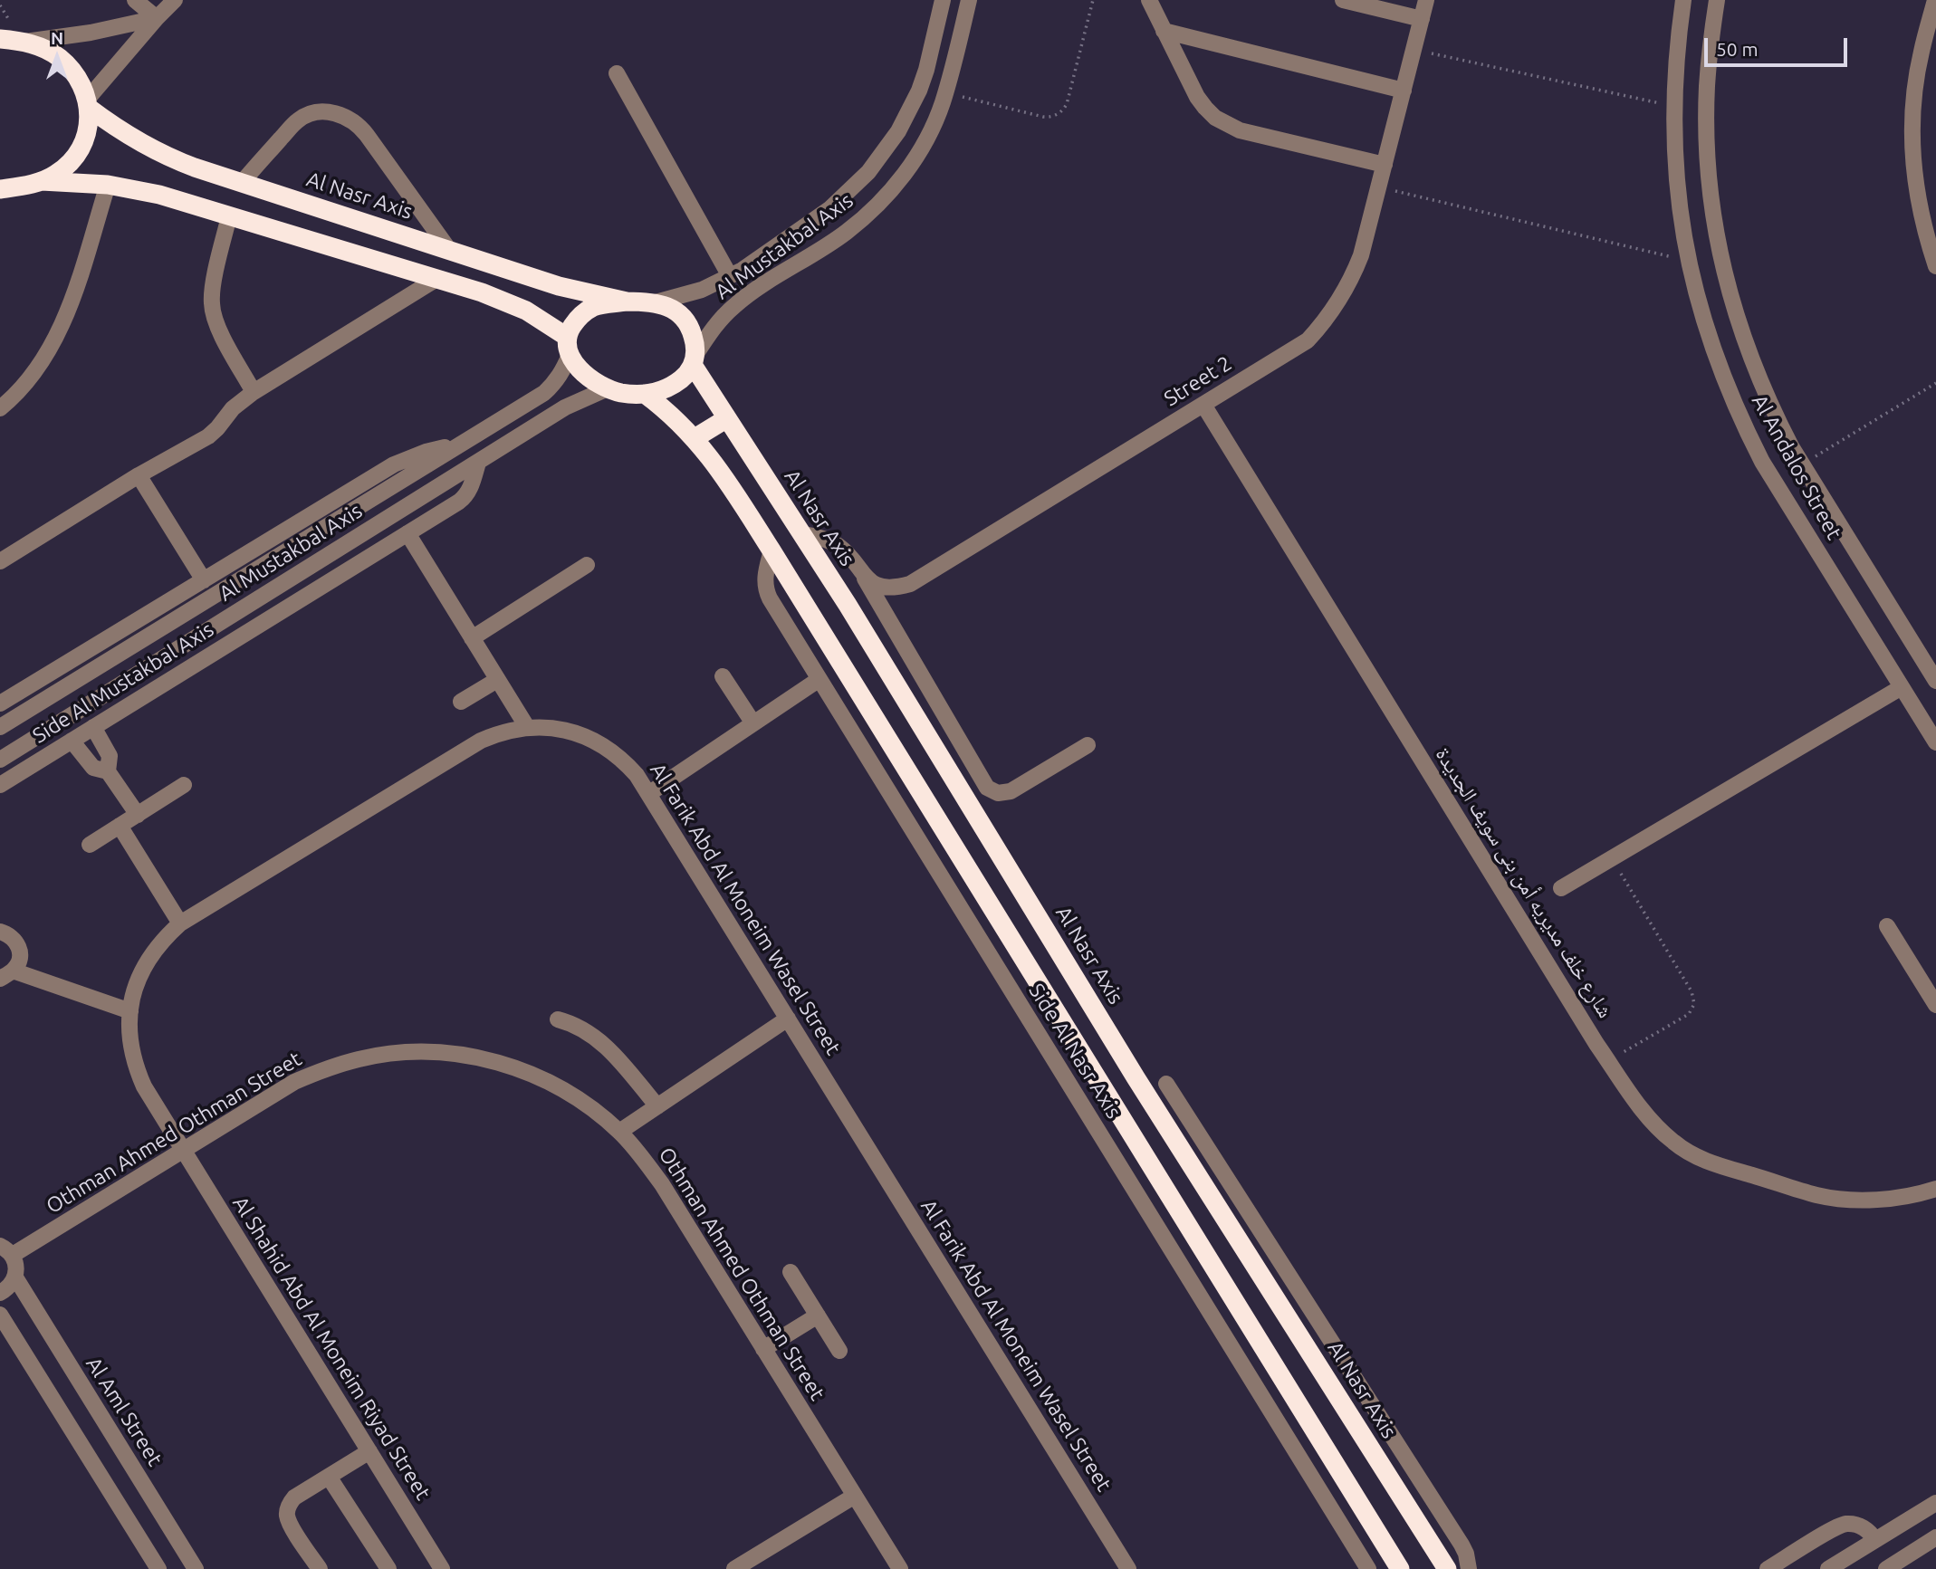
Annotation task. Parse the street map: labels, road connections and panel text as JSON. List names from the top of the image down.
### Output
{
  "streets": {
    "highway": ["Al Nasr Axis"],
    "street": [
      "Al Mustakbal Axis",
      "Street 2",
      "Al Andalos Street",
      "Side Al Mustakbal Axis",
      "شارع خلف مديريه أمن بنى سويف الجديدة",
      "Al Farik Abd Al Moneim Wasel Street",
      "Side Al Nasr Axis",
      "Othman Ahmed Othman Street",
      "Al Shahid Abd Al Moneim Riyad Street",
      "Al Aml Street"
    ]
  },
  "crossings": [
    ["Al Nasr Axis", "Al Mustakbal Axis"],
    ["Al Mustakbal Axis", "Side Al Mustakbal Axis"],
    ["Street 2", "شارع خلف مديريه أمن بنى سويف الجديدة"],
    ["Al Farik Abd Al Moneim Wasel Street", "Othman Ahmed Othman Street"],
    ["Al Farik Abd Al Moneim Wasel Street", "Al Shahid Abd Al Moneim Riyad Street"],
    ["Othman Ahmed Othman Street", "Al Shahid Abd Al Moneim Riyad Street"]
  ],
  "scale_bar": "50 m",
  "north": "top"
}
